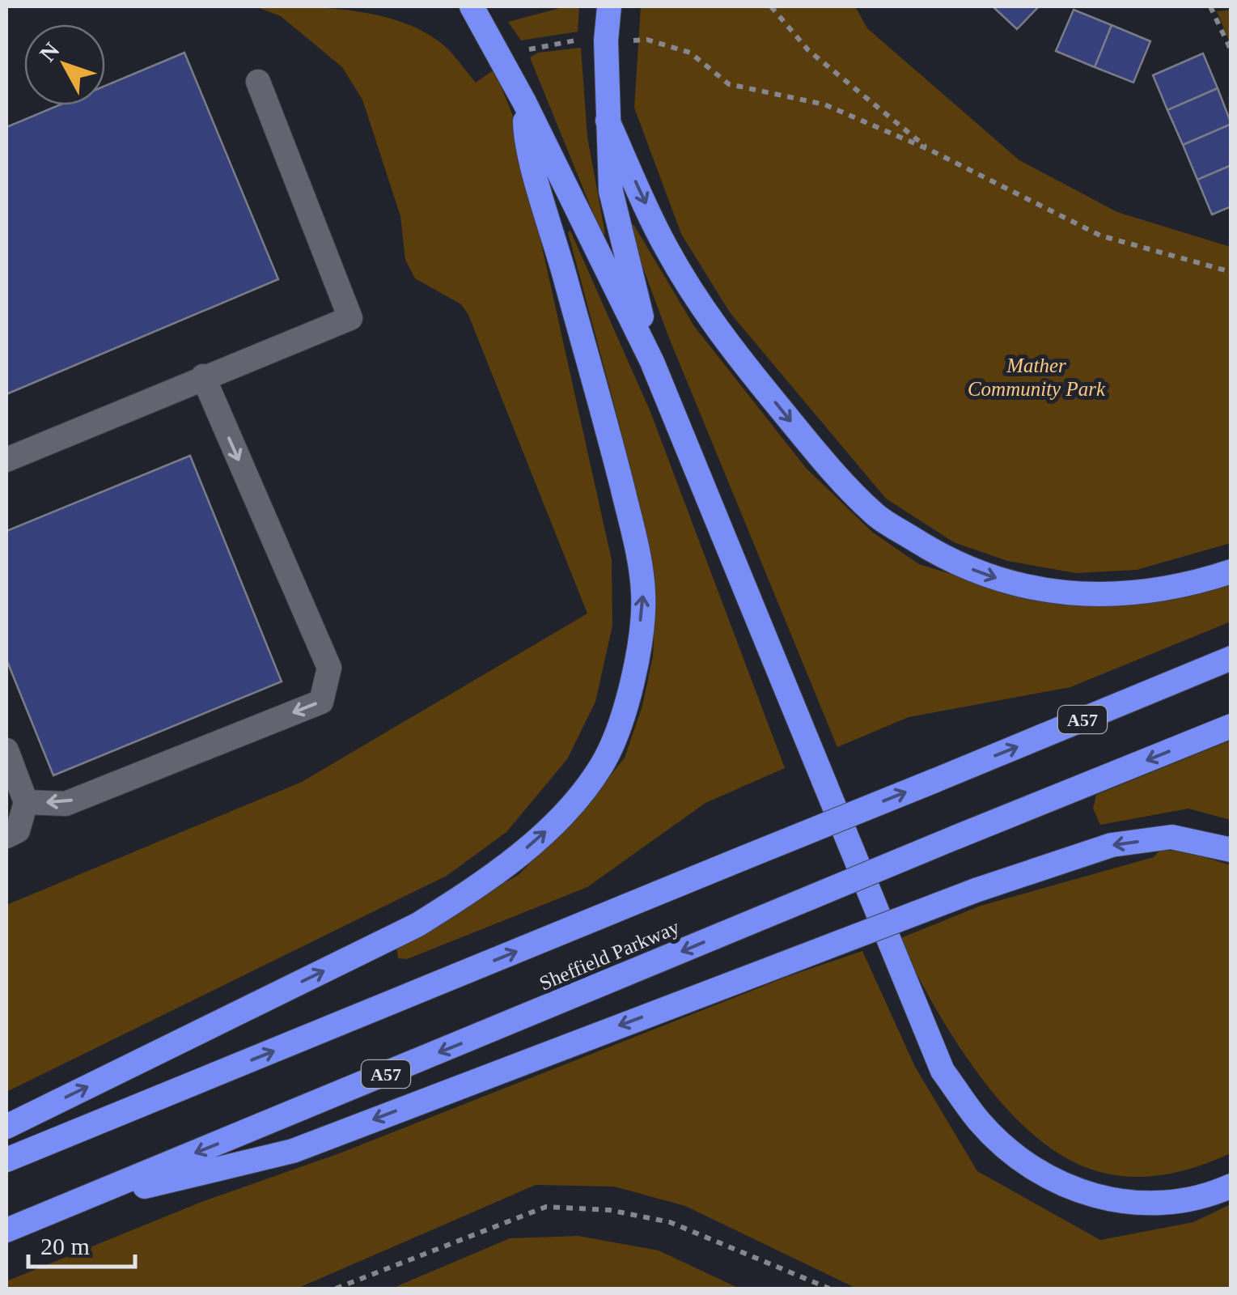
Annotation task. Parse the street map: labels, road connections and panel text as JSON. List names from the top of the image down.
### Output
{
  "streets": {
    "highway": ["A57", "Sheffield Parkway"]
  },
  "parks": ["Mather Community Park"],
  "scale_bar": "20 m",
  "north": "top left"
}
